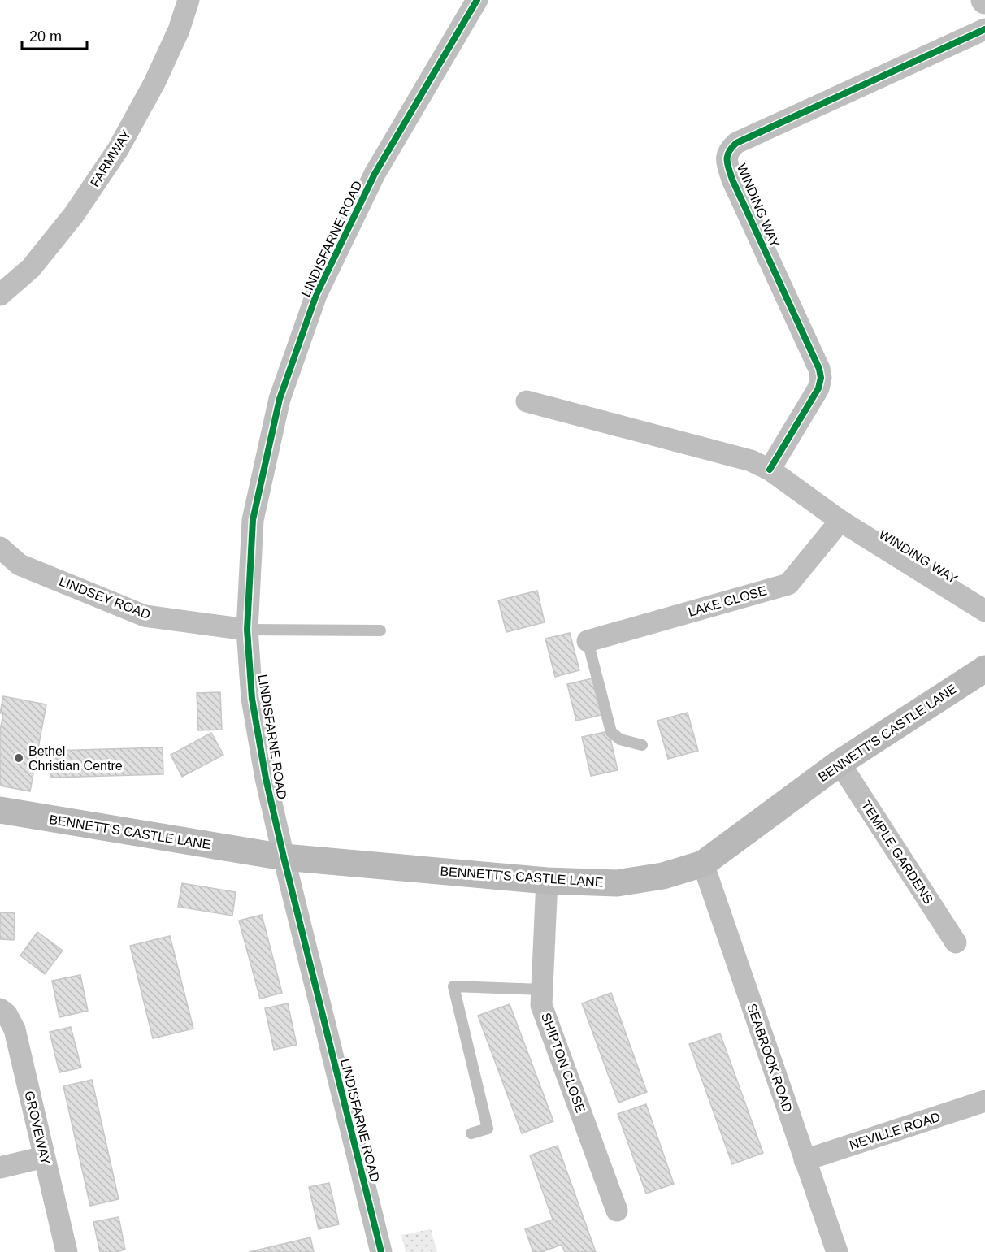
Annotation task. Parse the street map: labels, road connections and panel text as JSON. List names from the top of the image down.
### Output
{
  "streets": {
    "main road": ["BENNETT'S CASTLE LANE"],
    "street": [
      "FARMWAY",
      "WINDING WAY",
      "LINDISFARNE ROAD",
      "LINDSEY ROAD",
      "LAKE CLOSE",
      "TEMPLE GARDENS",
      "SEABROOK ROAD",
      "SHIPTON CLOSE",
      "GROVEWAY",
      "NEVILLE ROAD"
    ]
  },
  "crossings": [
    ["WINDING WAY", "LAKE CLOSE"],
    ["LINDISFARNE ROAD", "LINDSEY ROAD"],
    ["LINDISFARNE ROAD", "BENNETT'S CASTLE LANE"],
    ["BENNETT'S CASTLE LANE", "TEMPLE GARDENS"],
    ["BENNETT'S CASTLE LANE", "SEABROOK ROAD"],
    ["BENNETT'S CASTLE LANE", "SHIPTON CLOSE"],
    ["SEABROOK ROAD", "NEVILLE ROAD"]
  ],
  "places": ["Bethel Christian Centre"],
  "scale_bar": "20 m"
}
